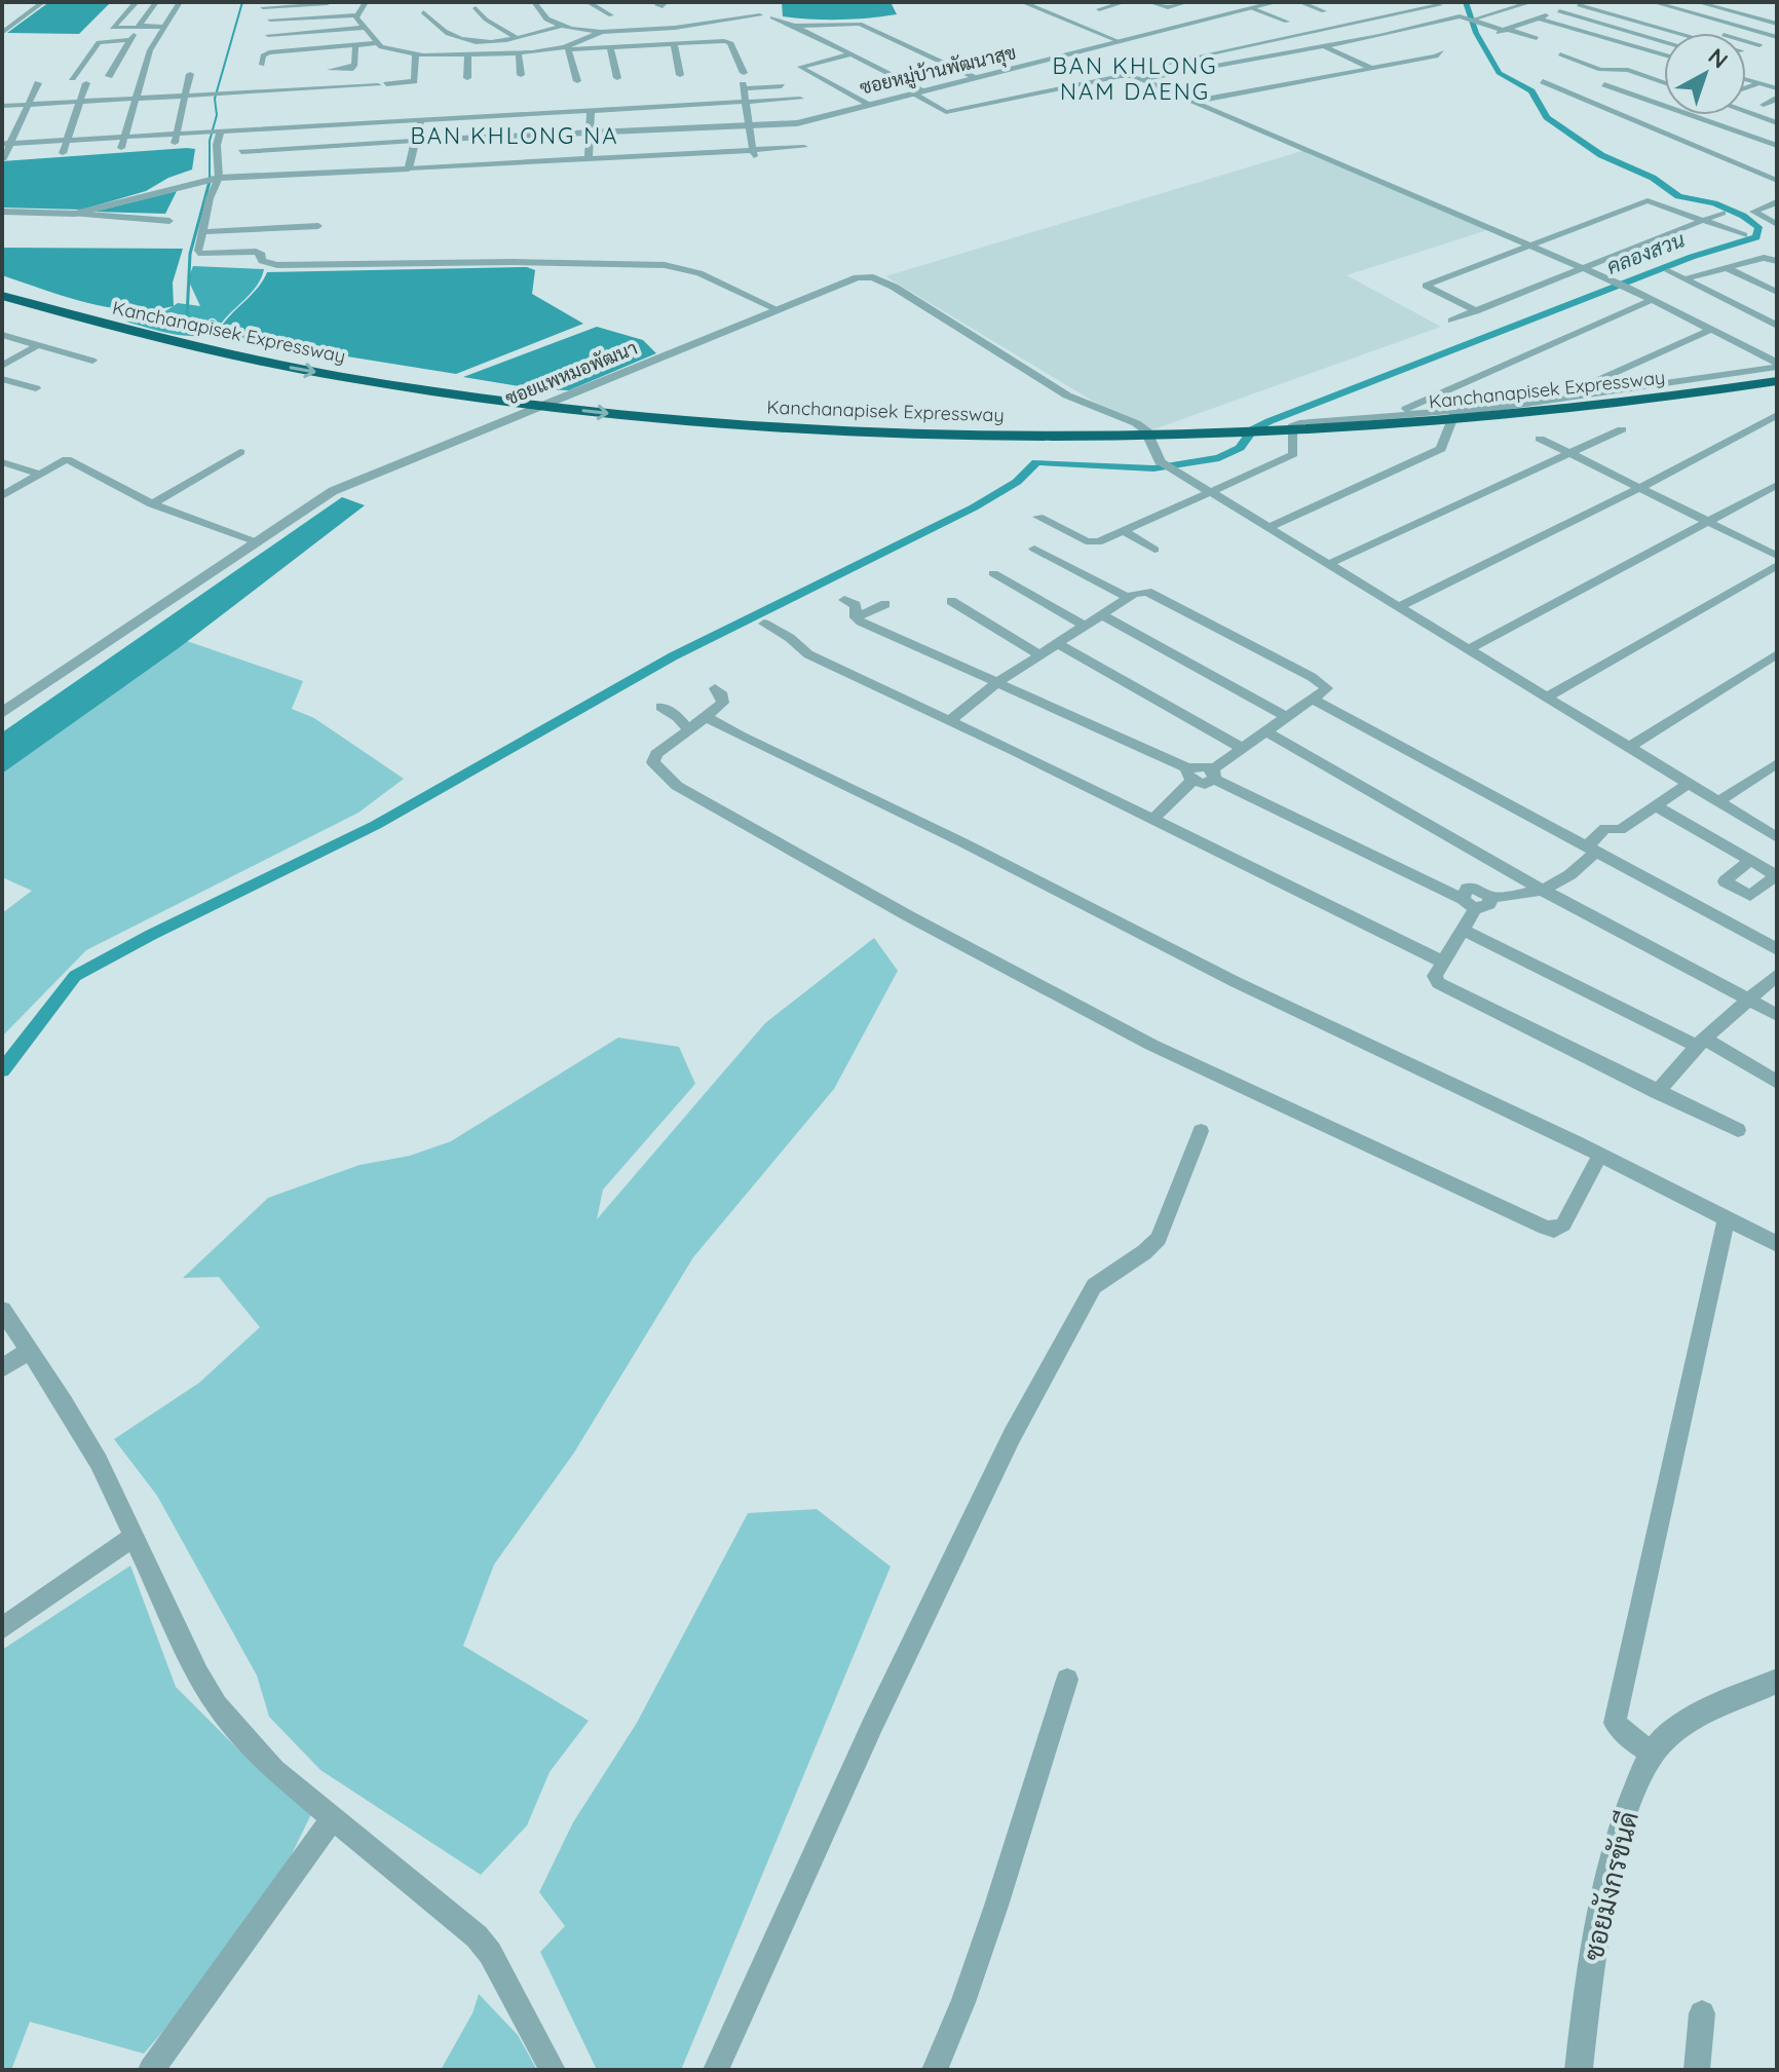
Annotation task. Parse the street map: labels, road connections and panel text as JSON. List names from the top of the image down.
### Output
{
  "streets": {
    "highway": ["Kanchanapisek Expressway"],
    "street": ["ซอยหมู่บ้านพัฒนาสุข", "ซอยแพหมอพัฒนา", "ซอยมังกรขันดี"]
  },
  "districts": ["BAN KHLONG NAM DAENG", "BAN KHLONG NA"],
  "water": ["คลองสวน"],
  "north": "top right"
}
